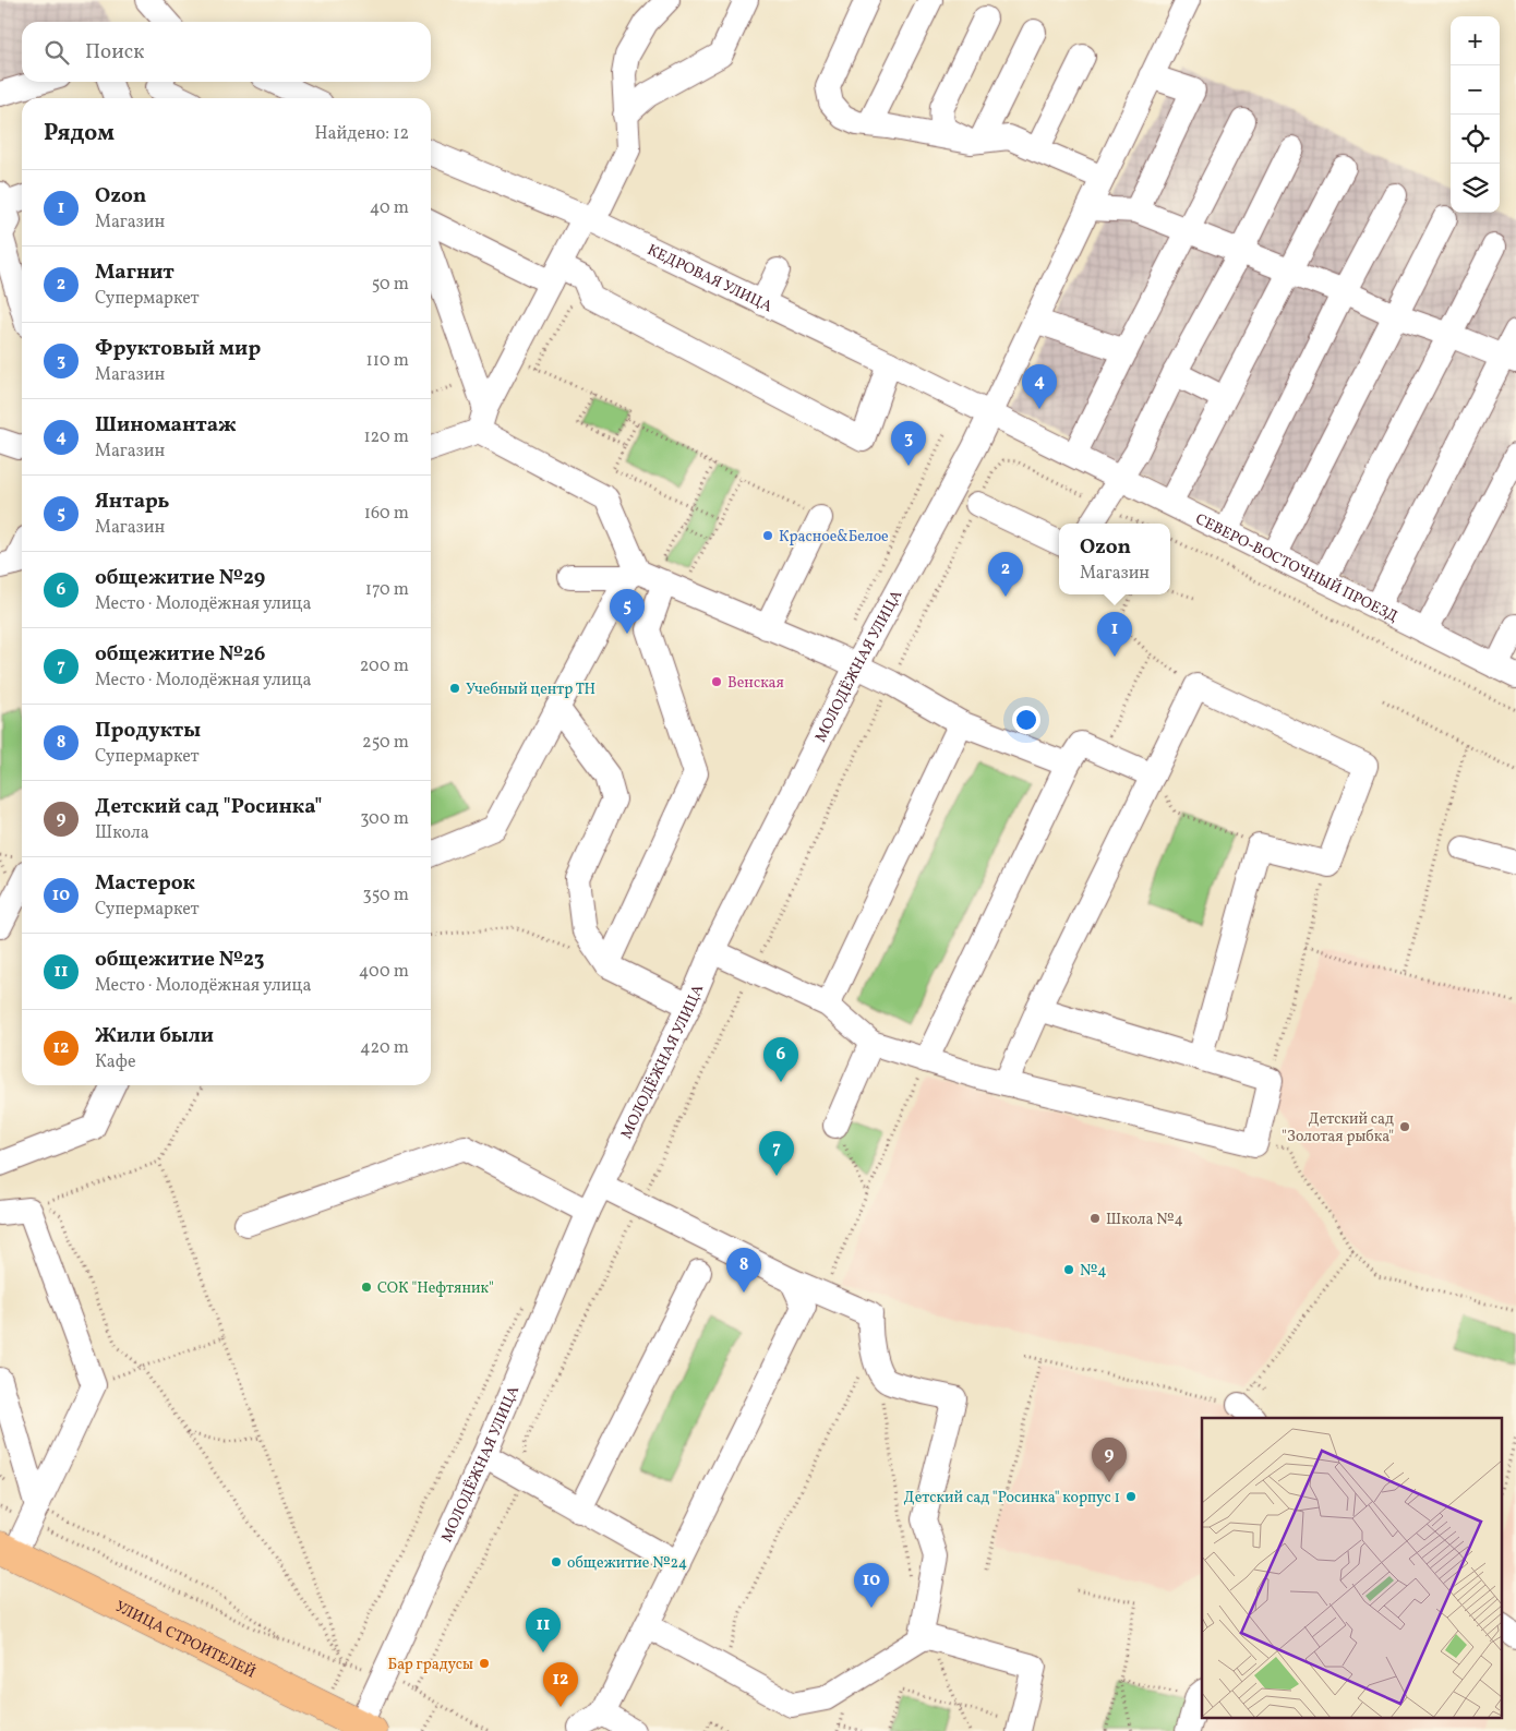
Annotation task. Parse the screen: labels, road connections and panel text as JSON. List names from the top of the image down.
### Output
{
  "streets": {
    "main road": ["УЛИЦА СТРОИТЕЛЕЙ"],
    "street": ["КЕДРОВАЯ УЛИЦА", "СЕВЕРО-ВОСТОЧНЫЙ ПРОЕЗД", "МОЛОДЁЖНАЯ УЛИЦА"]
  },
  "crossings": [
    ["КЕДРОВАЯ УЛИЦА", "СЕВЕРО-ВОСТОЧНЫЙ ПРОЕЗД"],
    ["КЕДРОВАЯ УЛИЦА", "МОЛОДЁЖНАЯ УЛИЦА"],
    ["СЕВЕРО-ВОСТОЧНЫЙ ПРОЕЗД", "МОЛОДЁЖНАЯ УЛИЦА"],
    ["МОЛОДЁЖНАЯ УЛИЦА", "УЛИЦА СТРОИТЕЛЕЙ"]
  ],
  "places": [
    "Красное&Белое",
    "Венская",
    "Учебный центр ТН",
    "Детский сад \"Золотая рыбка\"",
    "Школа №4",
    "№4",
    "СОК \"Нефтяник\"",
    "Детский сад \"Росинка\" корпус 1",
    "общежитие №24",
    "Бар градусы"
  ],
  "page": {
    "map_buttons": ["+", "−"],
    "search": "Поиск",
    "heading": ["Рядом", "Найдено: 12"],
    "list": [
      {
        "mark": "1",
        "name": "Ozon",
        "note": "Магазин",
        "value": "40 m"
      },
      {
        "mark": "2",
        "name": "Магнит",
        "note": "Супермаркет",
        "value": "50 m"
      },
      {
        "mark": "3",
        "name": "Фруктовый мир",
        "note": "Магазин",
        "value": "110 m"
      },
      {
        "mark": "4",
        "name": "Шиномантаж",
        "note": "Магазин",
        "value": "120 m"
      },
      {
        "mark": "5",
        "name": "Янтарь",
        "note": "Магазин",
        "value": "160 m"
      },
      {
        "mark": "6",
        "name": "общежитие №29",
        "note": "Место · Молодёжная улица",
        "value": "170 m"
      },
      {
        "mark": "7",
        "name": "общежитие №26",
        "note": "Место · Молодёжная улица",
        "value": "200 m"
      },
      {
        "mark": "8",
        "name": "Продукты",
        "note": "Супермаркет",
        "value": "250 m"
      },
      {
        "mark": "9",
        "name": "Детский сад \"Росинка\"",
        "note": "Школа",
        "value": "300 m"
      },
      {
        "mark": "10",
        "name": "Мастерок",
        "note": "Супермаркет",
        "value": "350 m"
      },
      {
        "mark": "11",
        "name": "общежитие №23",
        "note": "Место · Молодёжная улица",
        "value": "400 m"
      },
      {
        "mark": "12",
        "name": "Жили были",
        "note": "Кафе",
        "value": "420 m"
      }
    ],
    "pins": [
      "4",
      "3",
      "2",
      "5",
      "1",
      "6",
      "7",
      "8",
      "9",
      "10",
      "11",
      "12"
    ],
    "popup": ["Ozon", "Магазин"]
  }
}
